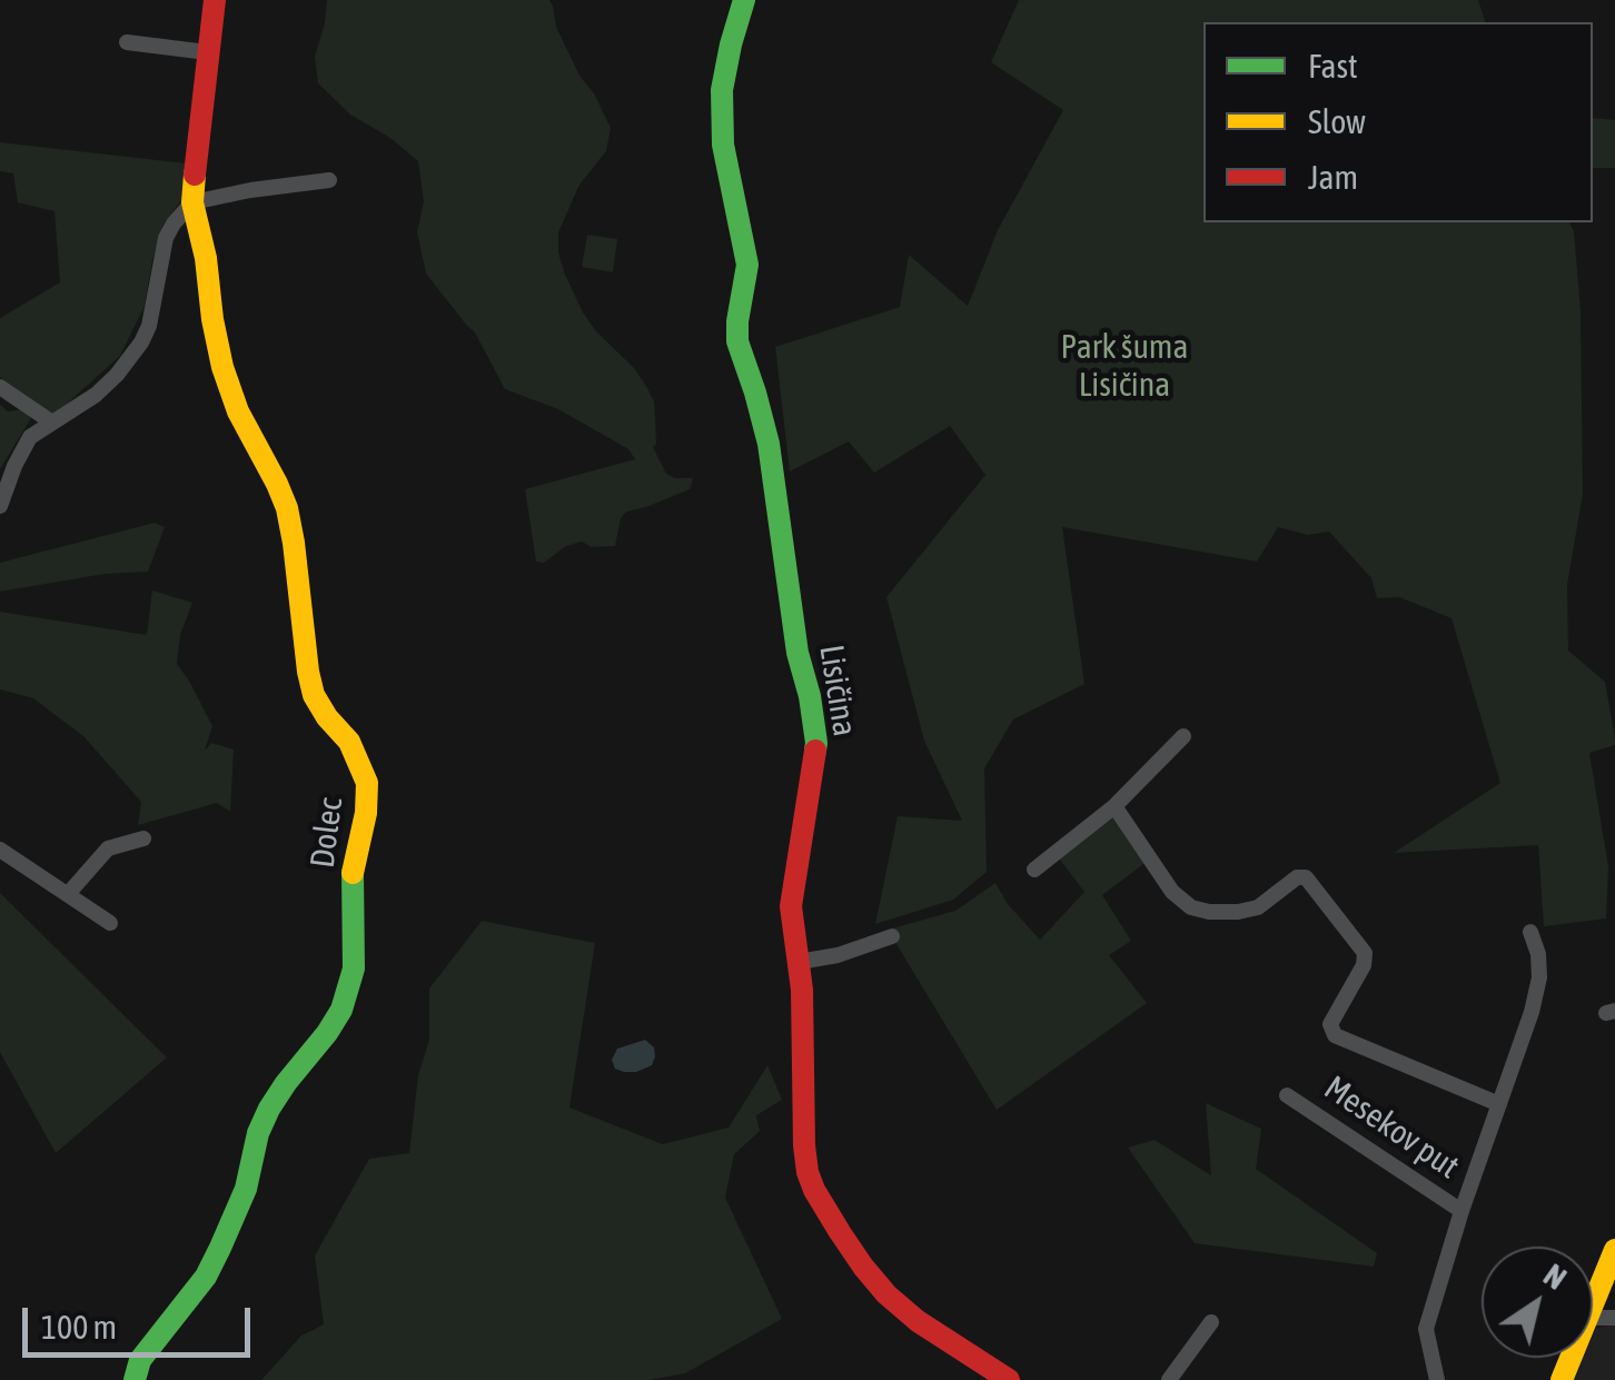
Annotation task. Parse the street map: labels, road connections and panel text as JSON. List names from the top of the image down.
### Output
{
  "streets": {
    "street": ["Lisičina", "Dolec", "Mesekov put"]
  },
  "parks": ["Park šuma Lisičina"],
  "legend": ["Fast", "Slow", "Jam"],
  "scale_bar": "100 m",
  "north": "top right"
}
